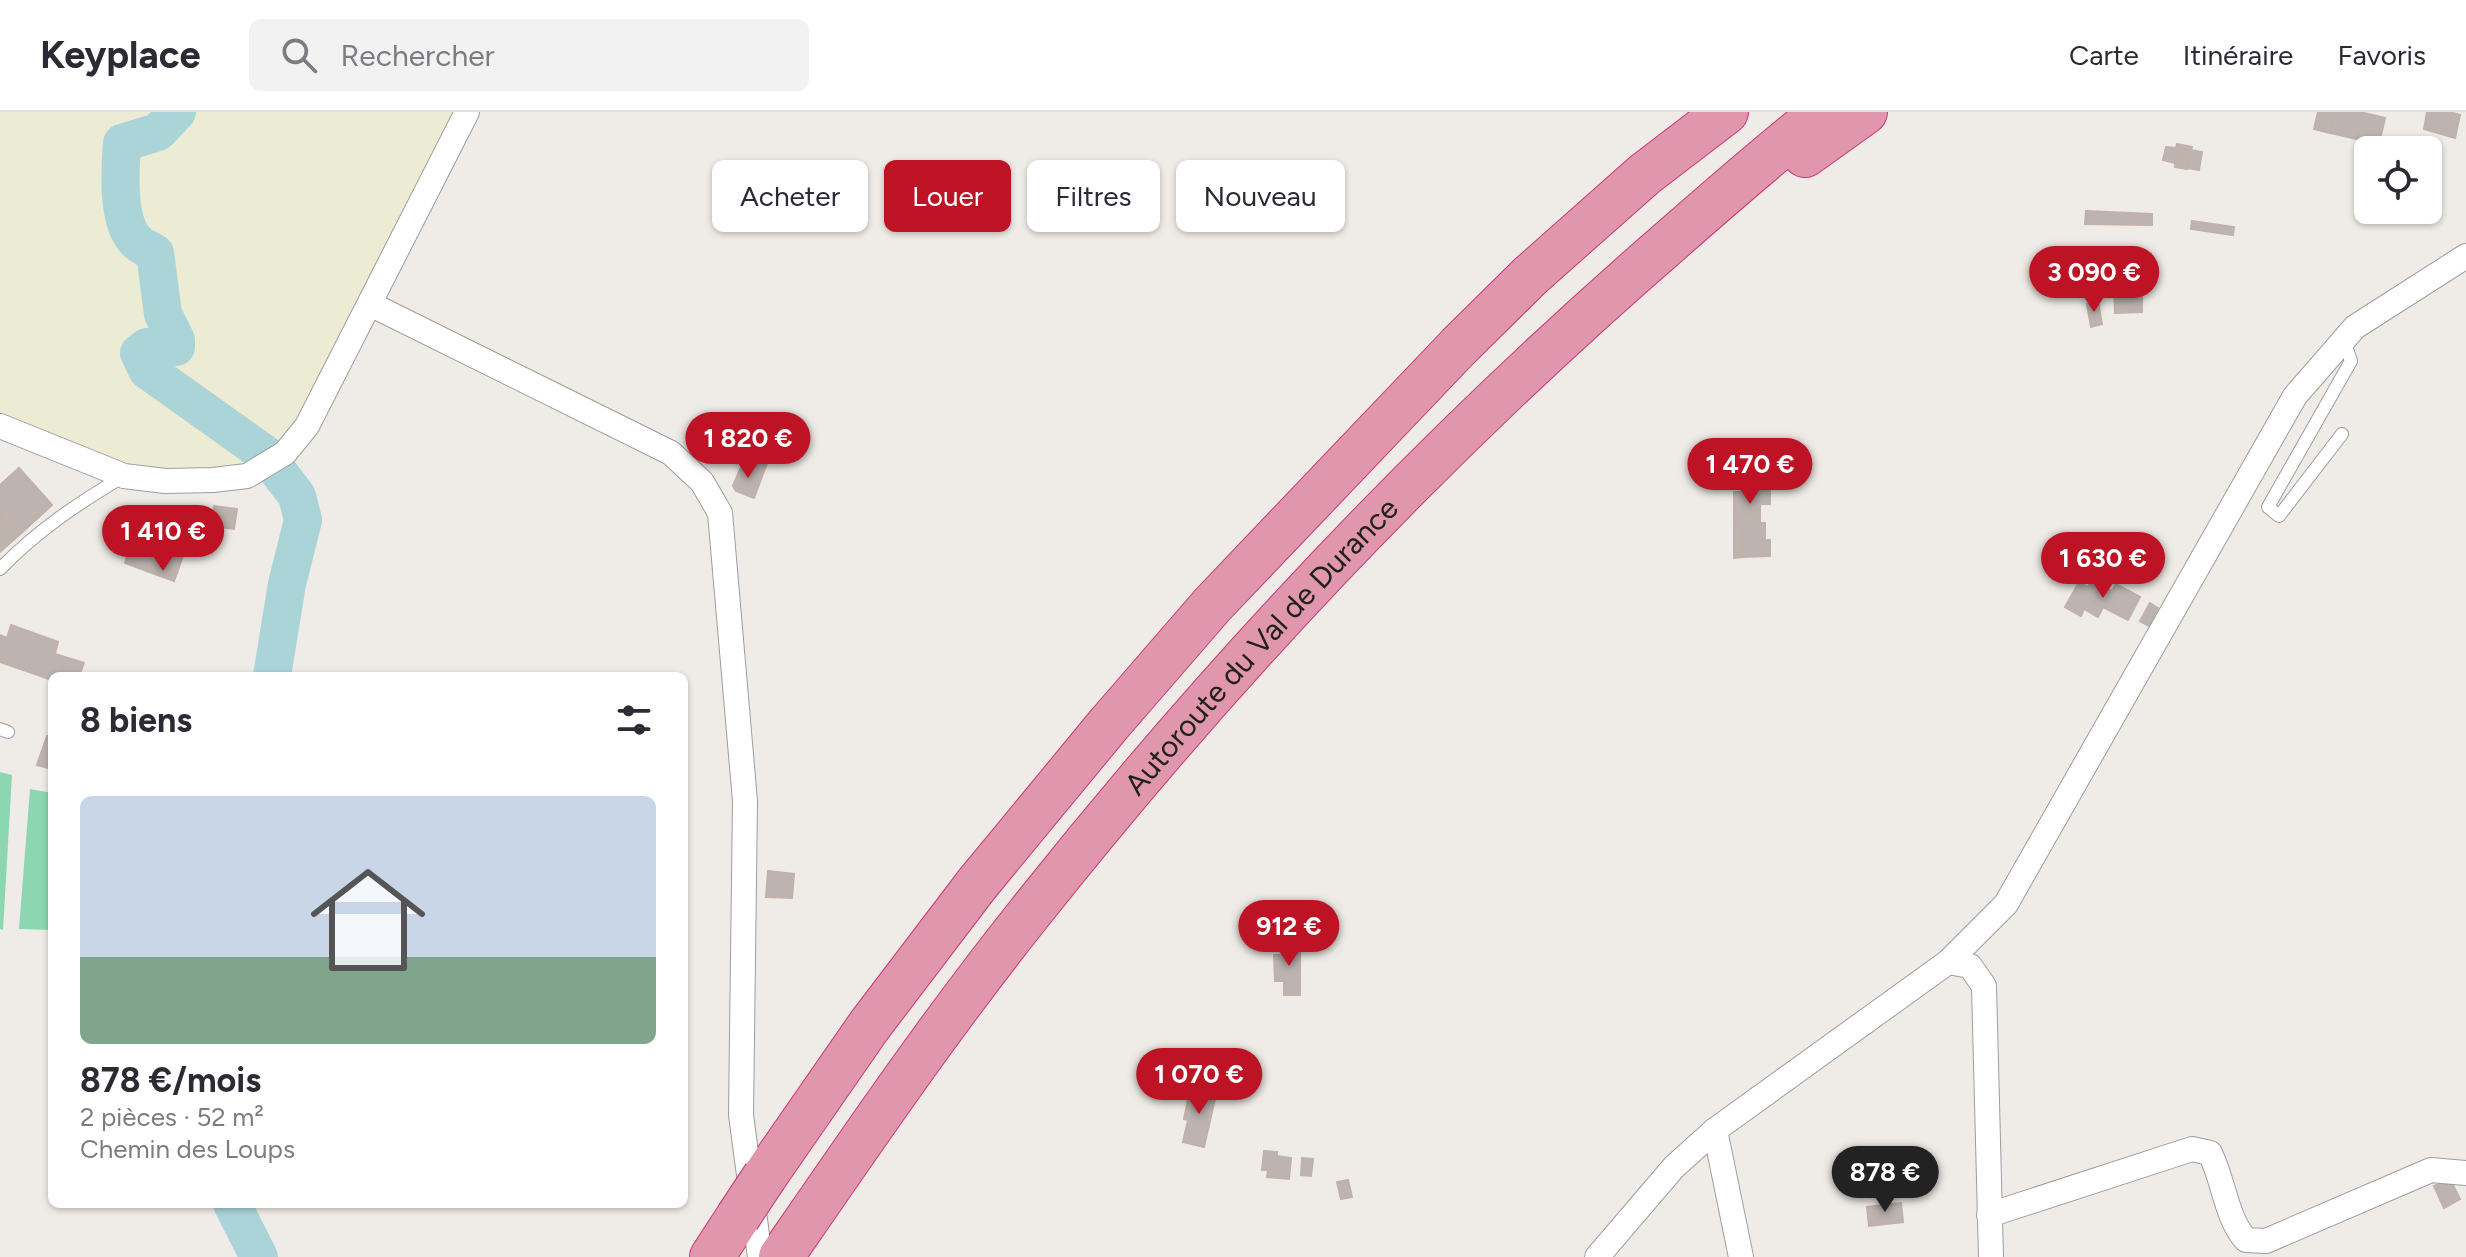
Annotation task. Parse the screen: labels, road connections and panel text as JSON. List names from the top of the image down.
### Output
{
  "streets": {
    "highway": ["Autoroute du Val de Durance"]
  },
  "page": {
    "header": "Keyplace",
    "search": "Rechercher",
    "nav": ["Carte", "Itinéraire", "Favoris"],
    "chip": [
      "Acheter",
      "Louer",
      "Filtres",
      "Nouveau"
    ],
    "price": [
      "3 090 €",
      "1 820 €",
      "1 470 €",
      "1 410 €",
      "1 630 €",
      "912 €",
      "1 070 €",
      "878 €"
    ],
    "heading": "8 biens",
    "list": [
      {
        "name": "878 €/mois",
        "note": "2 pièces · 52 m² · Chemin des Loups"
      }
    ]
  }
}
